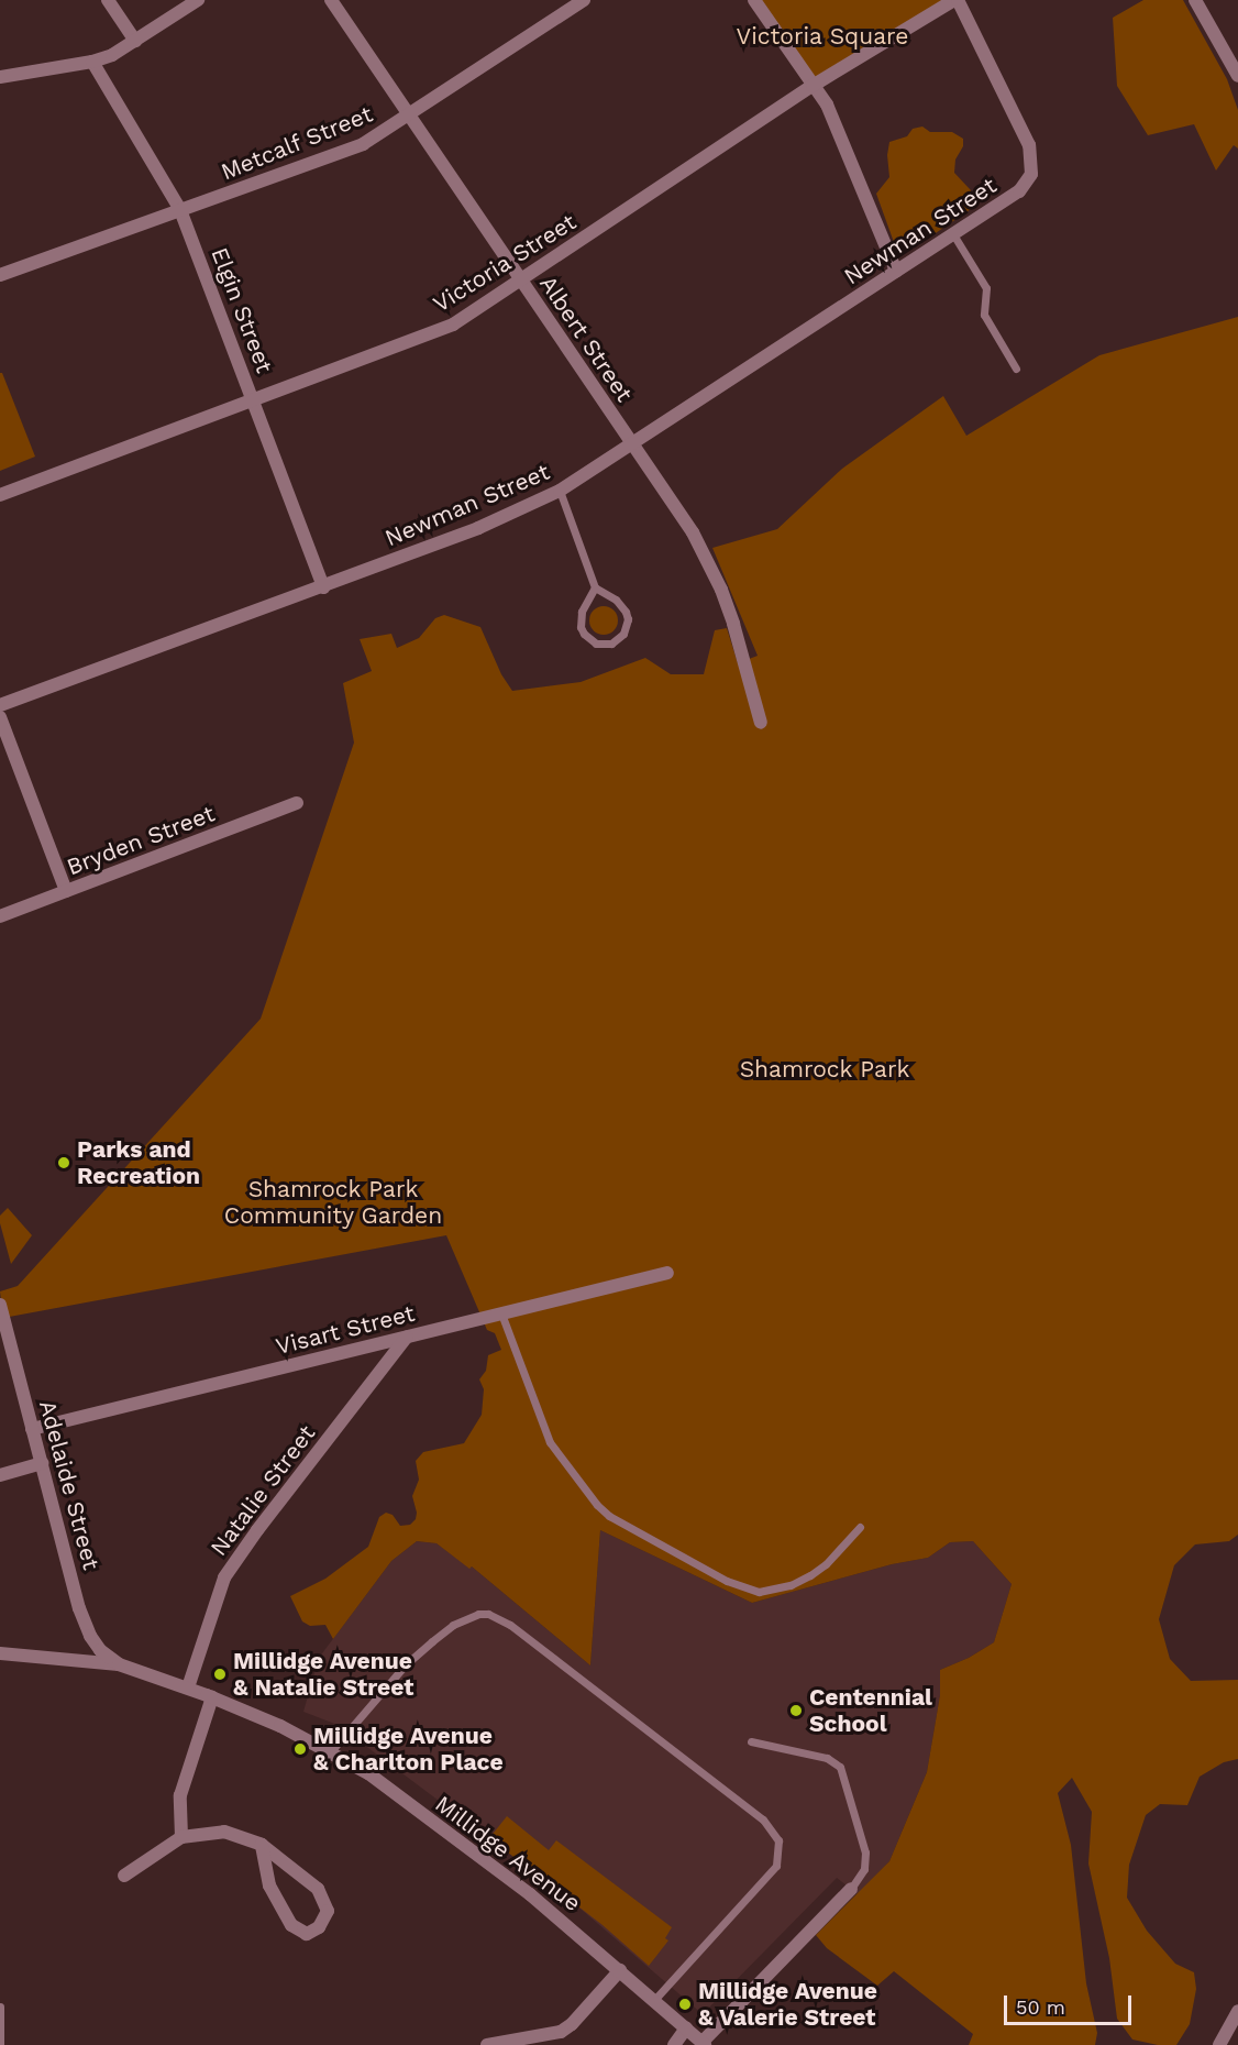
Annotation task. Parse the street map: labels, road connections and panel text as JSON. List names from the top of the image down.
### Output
{
  "streets": {
    "street": [
      "Metcalf Street",
      "Newman Street",
      "Victoria Street",
      "Elgin Street",
      "Albert Street",
      "Bryden Street",
      "Visart Street",
      "Adelaide Street",
      "Natalie Street",
      "Millidge Avenue"
    ]
  },
  "crossings": [
    ["Metcalf Street", "Elgin Street"],
    ["Metcalf Street", "Albert Street"],
    ["Newman Street", "Victoria Street"],
    ["Newman Street", "Elgin Street"],
    ["Newman Street", "Albert Street"],
    ["Victoria Street", "Elgin Street"],
    ["Victoria Street", "Albert Street"],
    ["Visart Street", "Adelaide Street"],
    ["Visart Street", "Natalie Street"],
    ["Adelaide Street", "Millidge Avenue"],
    ["Natalie Street", "Millidge Avenue"]
  ],
  "parks": ["Victoria Square", "Shamrock Park", "Shamrock Park Community Garden"],
  "places": [
    "Parks and Recreation",
    "Millidge Avenue & Natalie Street",
    "Centennial School",
    "Millidge Avenue & Charlton Place",
    "Millidge Avenue & Valerie Street"
  ],
  "scale_bar": "50 m"
}
